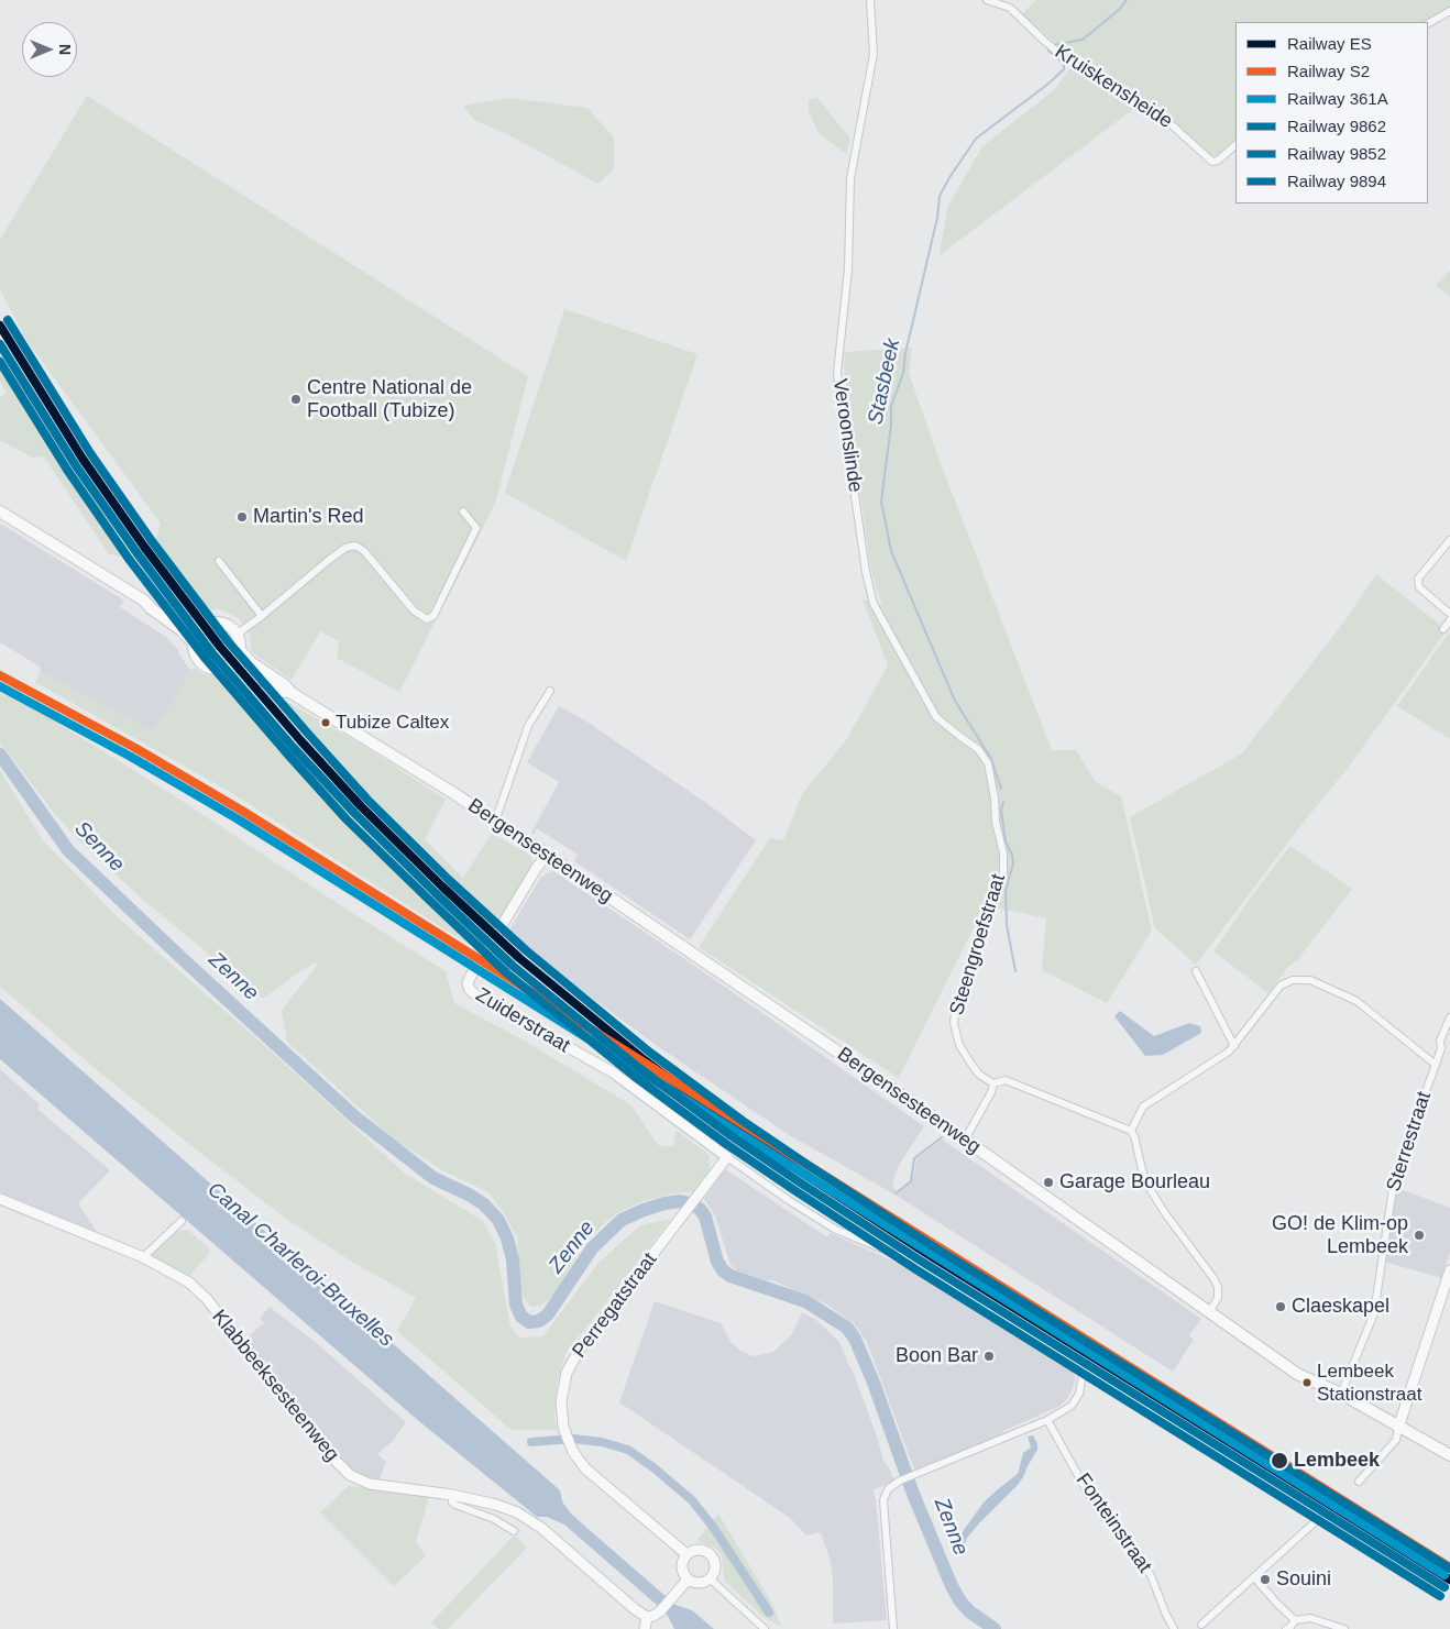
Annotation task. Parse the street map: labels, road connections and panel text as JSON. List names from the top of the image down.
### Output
{
  "streets": {
    "main road": ["Bergensesteenweg"],
    "street": [
      "Kruiskensheide",
      "Veroonslinde",
      "Steengroefstraat",
      "Zuiderstraat",
      "Sterrestraat",
      "Perregatstraat",
      "Klabbeeksesteenweg",
      "Fonteinstraat"
    ]
  },
  "crossings": [
    ["Veroonslinde", "Steengroefstraat"],
    ["Bergensesteenweg", "Zuiderstraat"],
    ["Bergensesteenweg", "Sterrestraat"],
    ["Zuiderstraat", "Perregatstraat"]
  ],
  "water": [
    "Stasbeek",
    "Senne",
    "Zenne",
    "Canal Charleroi-Bruxelles"
  ],
  "places": [
    "Centre National de Football (Tubize)",
    "Martin's Red",
    "Tubize Caltex",
    "Garage Bourleau",
    "GO! de Klim-op Lembeek",
    "Claeskapel",
    "Boon Bar",
    "Lembeek Stationstraat",
    "Lembeek",
    "Souini"
  ],
  "lines": [
    "rail line 9852",
    "rail line ES",
    "rail line 9862",
    "rail line 9894",
    "rail line S2",
    "rail line 361A"
  ],
  "legend": [
    "Railway ES",
    "Railway S2",
    "Railway 361A",
    "Railway 9862",
    "Railway 9852",
    "Railway 9894"
  ],
  "north": "right"
}
